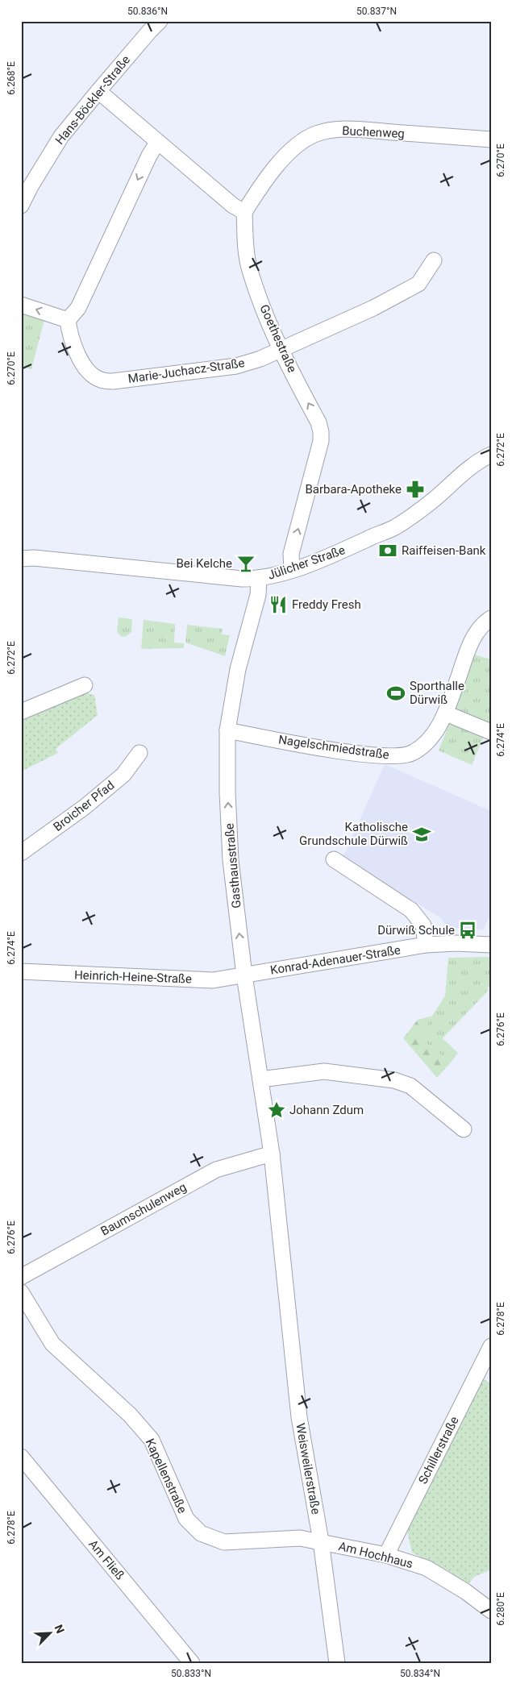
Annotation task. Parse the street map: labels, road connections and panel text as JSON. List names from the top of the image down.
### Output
{
  "streets": {
    "street": [
      "Hans-Böckler-Straße",
      "Buchenweg",
      "Goethestraße",
      "Marie-Juchacz-Straße",
      "Jülicher Straße",
      "Nagelschmiedstraße",
      "Broicher Pfad",
      "Gasthausstraße",
      "Konrad-Adenauer-Straße",
      "Heinrich-Heine-Straße",
      "Baumschulenweg",
      "Schillerstraße",
      "Weisweilerstraße",
      "Kapellenstraße",
      "Am Hochhaus",
      "Am Fließ"
    ]
  },
  "crossings": [
    ["Buchenweg", "Goethestraße"],
    ["Goethestraße", "Marie-Juchacz-Straße"],
    ["Goethestraße", "Jülicher Straße"],
    ["Jülicher Straße", "Gasthausstraße"],
    ["Nagelschmiedstraße", "Gasthausstraße"],
    ["Gasthausstraße", "Konrad-Adenauer-Straße"],
    ["Gasthausstraße", "Heinrich-Heine-Straße"],
    ["Gasthausstraße", "Baumschulenweg"],
    ["Gasthausstraße", "Weisweilerstraße"],
    ["Konrad-Adenauer-Straße", "Heinrich-Heine-Straße"],
    ["Baumschulenweg", "Weisweilerstraße"],
    ["Schillerstraße", "Am Hochhaus"],
    ["Weisweilerstraße", "Kapellenstraße"],
    ["Weisweilerstraße", "Am Hochhaus"],
    ["Kapellenstraße", "Am Hochhaus"]
  ],
  "one_way": ["Goethestraße", "Gasthausstraße"],
  "places": {
    "pharmacy": ["Barbara-Apotheke"],
    "bank": ["Raiffeisen-Bank"],
    "bar": ["Bei Kelche"],
    "restaurant": ["Freddy Fresh"],
    "sports": ["Sporthalle Dürwiß"],
    "school or university": ["Katholische Grundschule Dürwiß"],
    "bus stop": ["Dürwiß Schule"],
    "place": ["Johann Zdum"]
  },
  "north": "top right",
  "coordinates": [
    "50.836°N",
    "50.837°N",
    "6.268°E",
    "6.270°E",
    "6.272°E",
    "6.274°E",
    "6.276°E",
    "6.278°E",
    "6.280°E",
    "50.833°N",
    "50.834°N"
  ]
}
